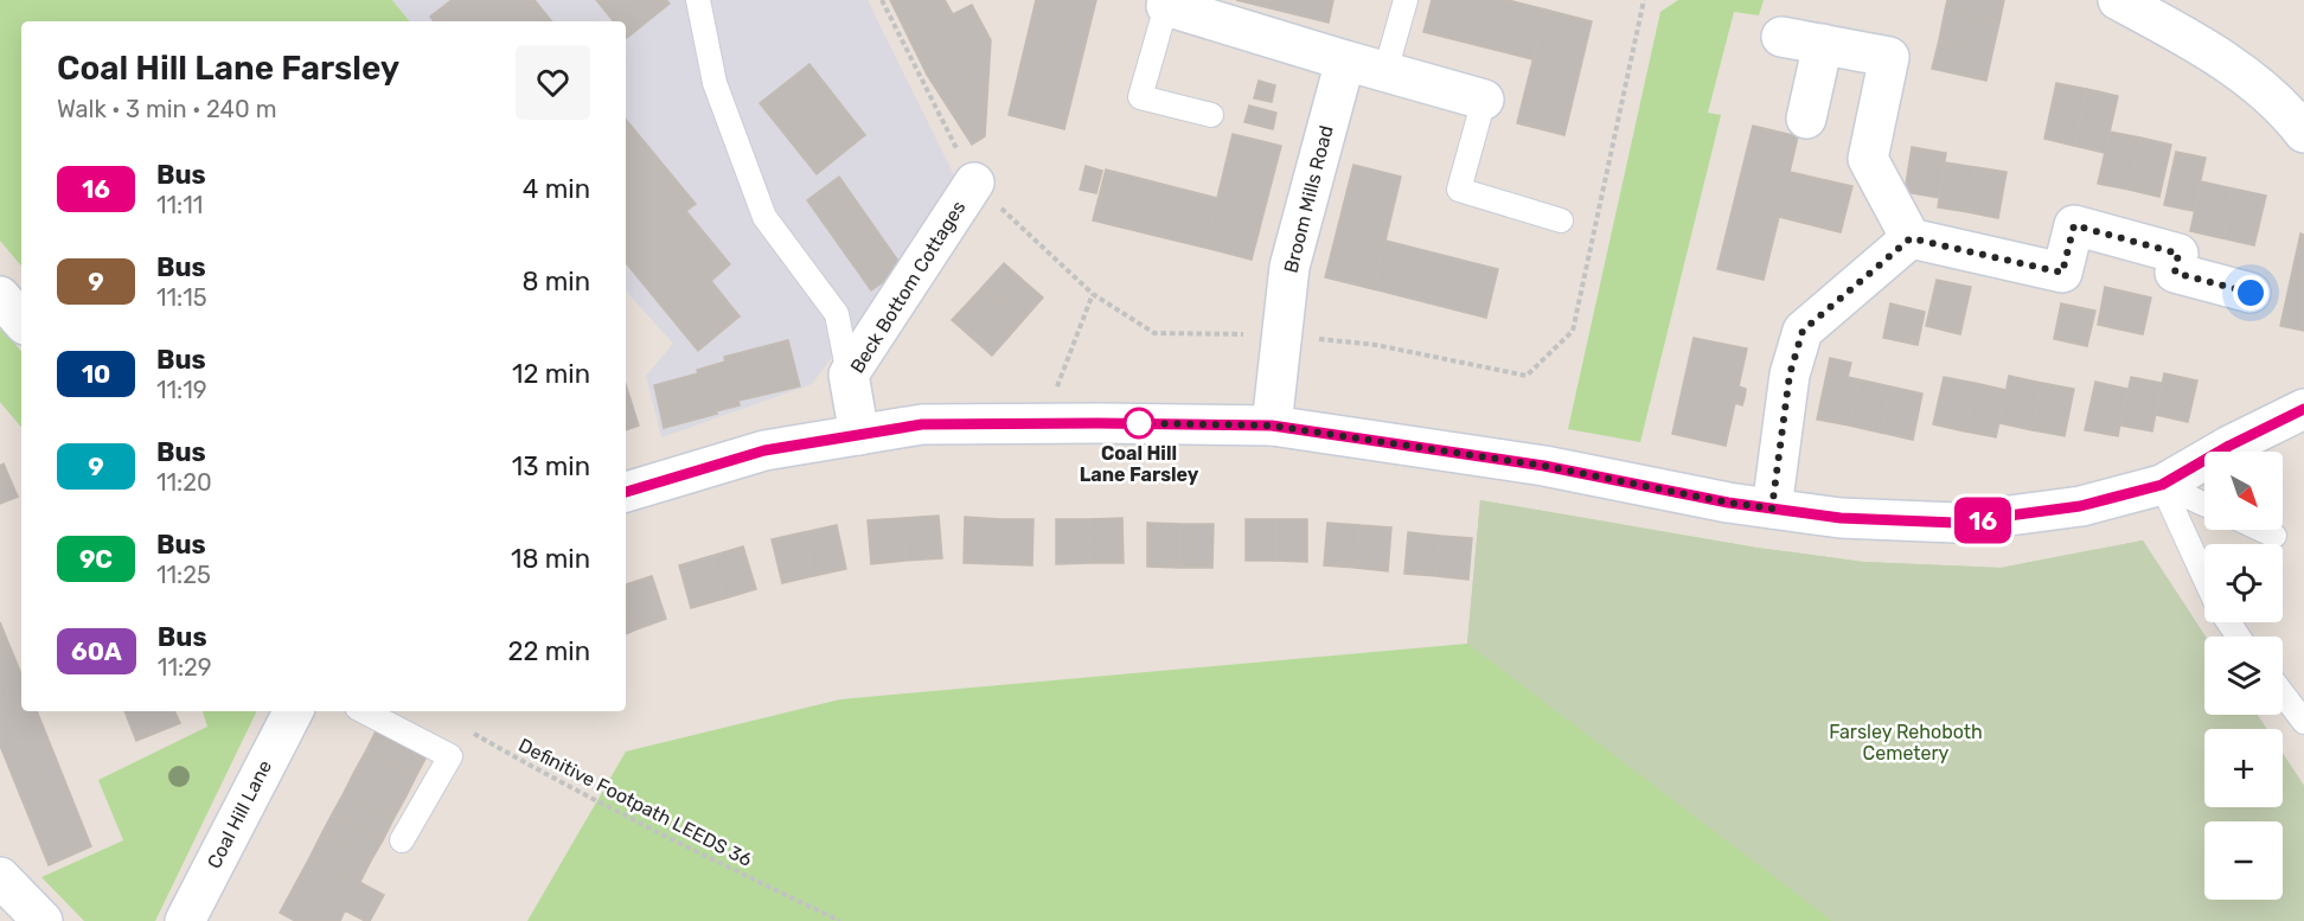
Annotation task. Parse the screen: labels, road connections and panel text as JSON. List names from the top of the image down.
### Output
{
  "streets": {
    "street": ["Broom Mills Road", "Beck Bottom Cottages", "Coal Hill Lane"],
    "path": ["Definitive Footpath LEEDS 36"]
  },
  "parks": ["Farsley Rehoboth Cemetery"],
  "places": ["Coal Hill Lane Farsley"],
  "lines": ["bus line 16"],
  "north": "bottom right",
  "page": {
    "on_map": "16",
    "heading": ["Coal Hill Lane Farsley", "Walk · 3 min · 240 m"],
    "list": [
      {
        "mark": "16",
        "name": "Bus",
        "note": "11:11",
        "value": "4 min"
      },
      {
        "mark": "9",
        "name": "Bus",
        "note": "11:15",
        "value": "8 min"
      },
      {
        "mark": "10",
        "name": "Bus",
        "note": "11:19",
        "value": "12 min"
      },
      {
        "mark": "9",
        "name": "Bus",
        "note": "11:20",
        "value": "13 min"
      },
      {
        "mark": "9C",
        "name": "Bus",
        "note": "11:25",
        "value": "18 min"
      },
      {
        "mark": "60A",
        "name": "Bus",
        "note": "11:29",
        "value": "22 min"
      }
    ],
    "map_buttons": ["+", "−"]
  }
}
